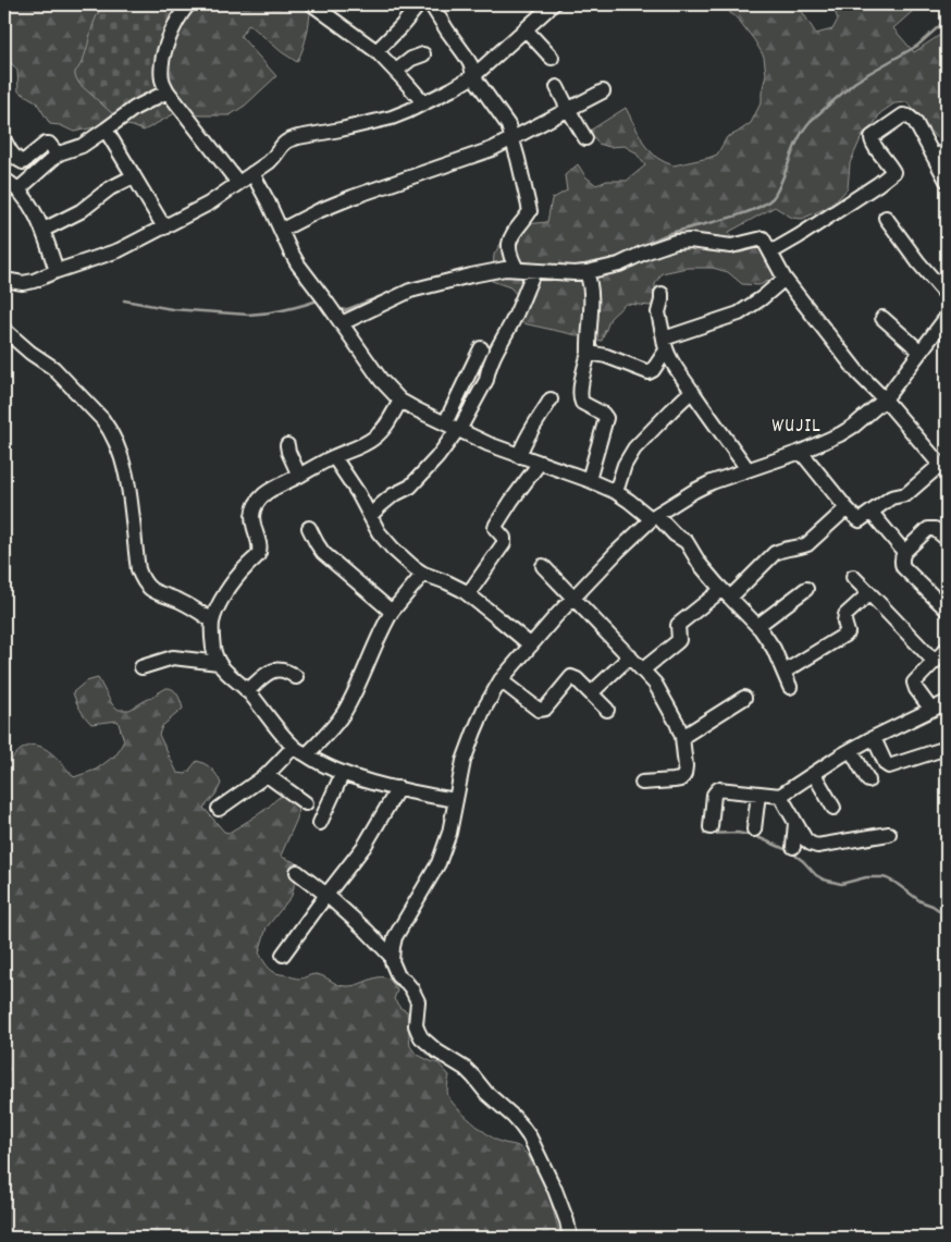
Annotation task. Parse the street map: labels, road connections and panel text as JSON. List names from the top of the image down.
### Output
{
  "districts": ["WUJIL"]
}
